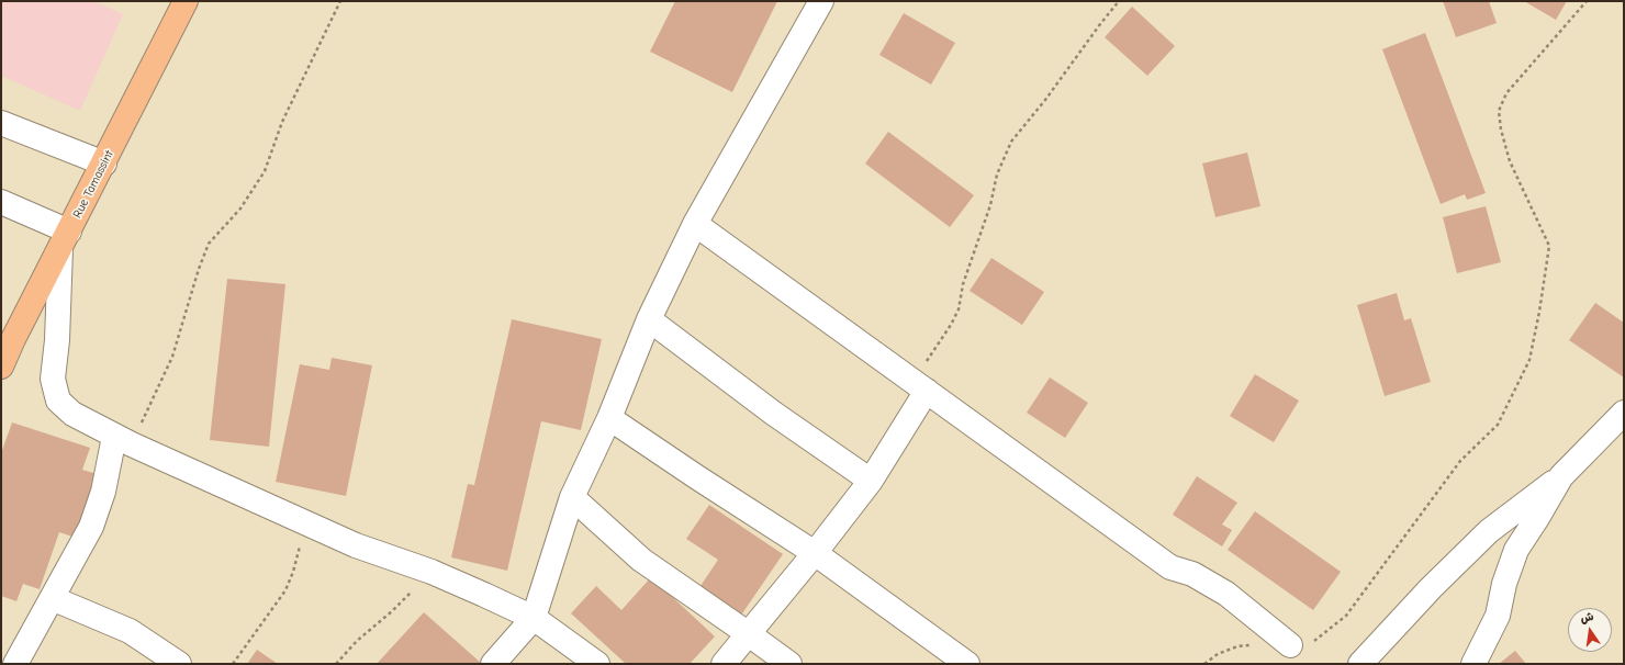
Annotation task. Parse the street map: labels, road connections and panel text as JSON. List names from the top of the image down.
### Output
{
  "streets": {
    "main road": ["Rue Tamassint"]
  },
  "north": "top"
}
